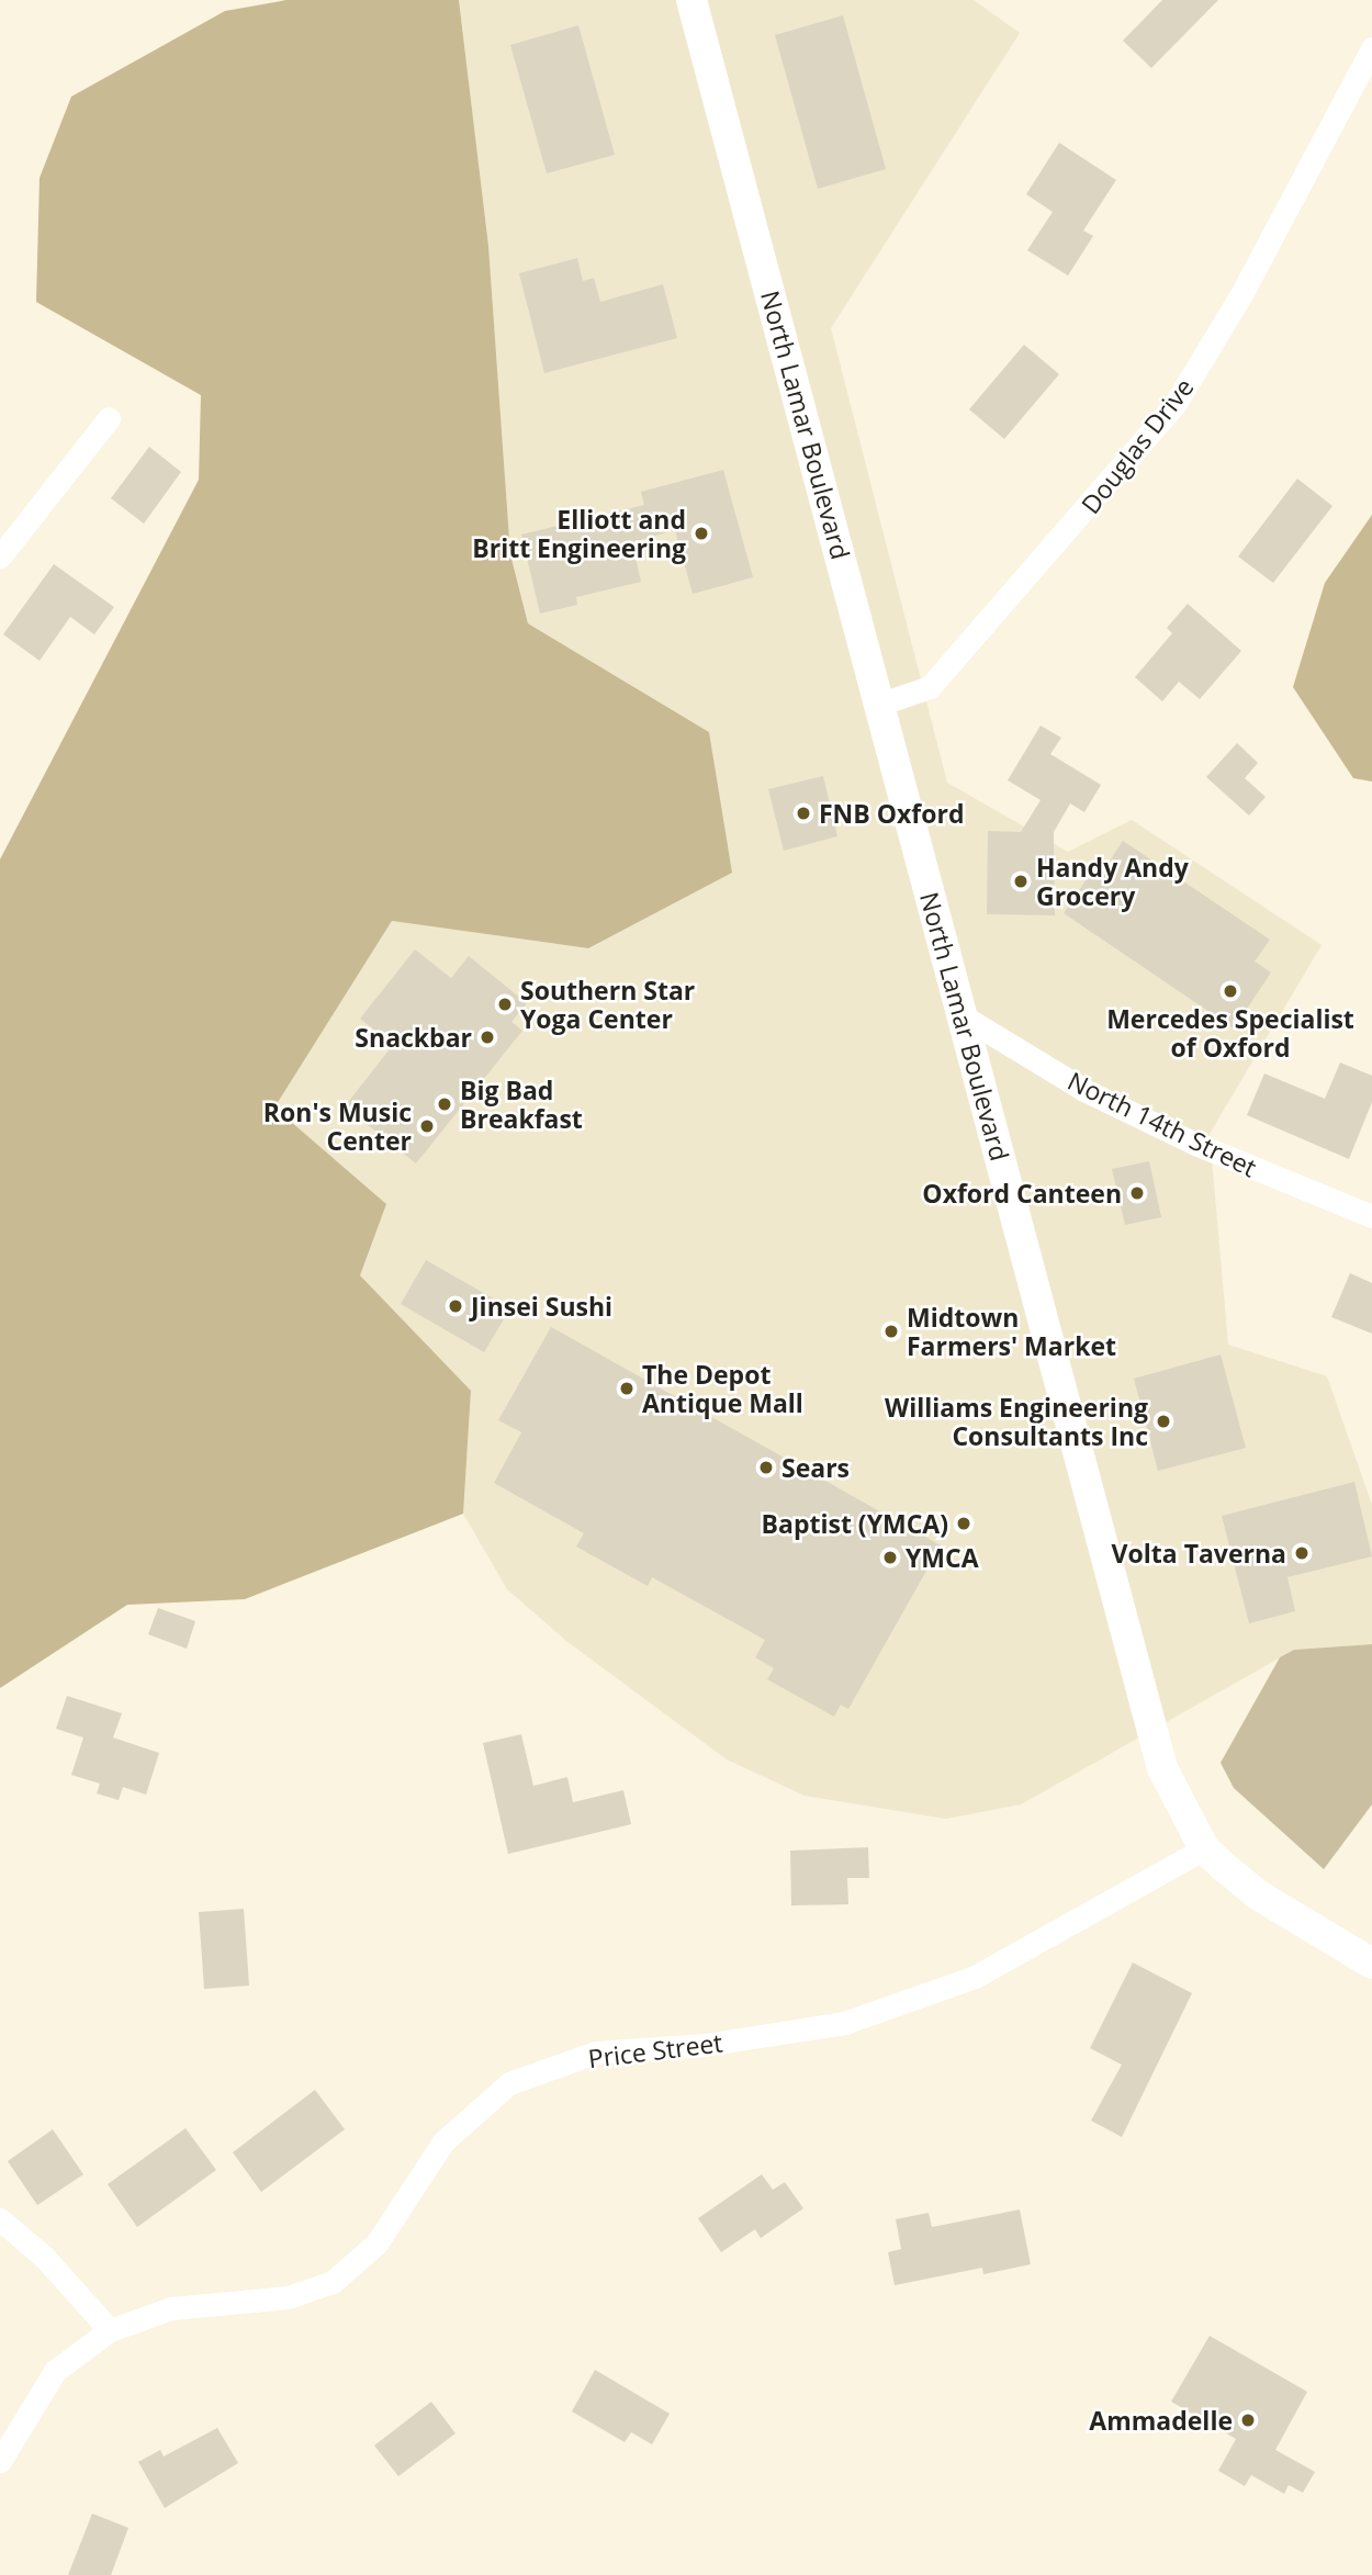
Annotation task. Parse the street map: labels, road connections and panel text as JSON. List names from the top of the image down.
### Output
{
  "streets": {
    "street": [
      "North Lamar Boulevard",
      "Douglas Drive",
      "North 14th Street",
      "Price Street"
    ]
  },
  "crossings": [
    ["North Lamar Boulevard", "Douglas Drive"],
    ["North Lamar Boulevard", "North 14th Street"],
    ["North Lamar Boulevard", "Price Street"]
  ],
  "places": [
    "Elliott and Britt Engineering",
    "FNB Oxford",
    "Handy Andy Grocery",
    "Mercedes Specialist of Oxford",
    "Southern Star Yoga Center",
    "Snackbar",
    "Big Bad Breakfast",
    "Ron's Music Center",
    "Oxford Canteen",
    "Jinsei Sushi",
    "Midtown Farmers' Market",
    "The Depot Antique Mall",
    "Williams Engineering Consultants Inc",
    "Sears",
    "Baptist (YMCA)",
    "Volta Taverna",
    "YMCA",
    "Ammadelle"
  ]
}
